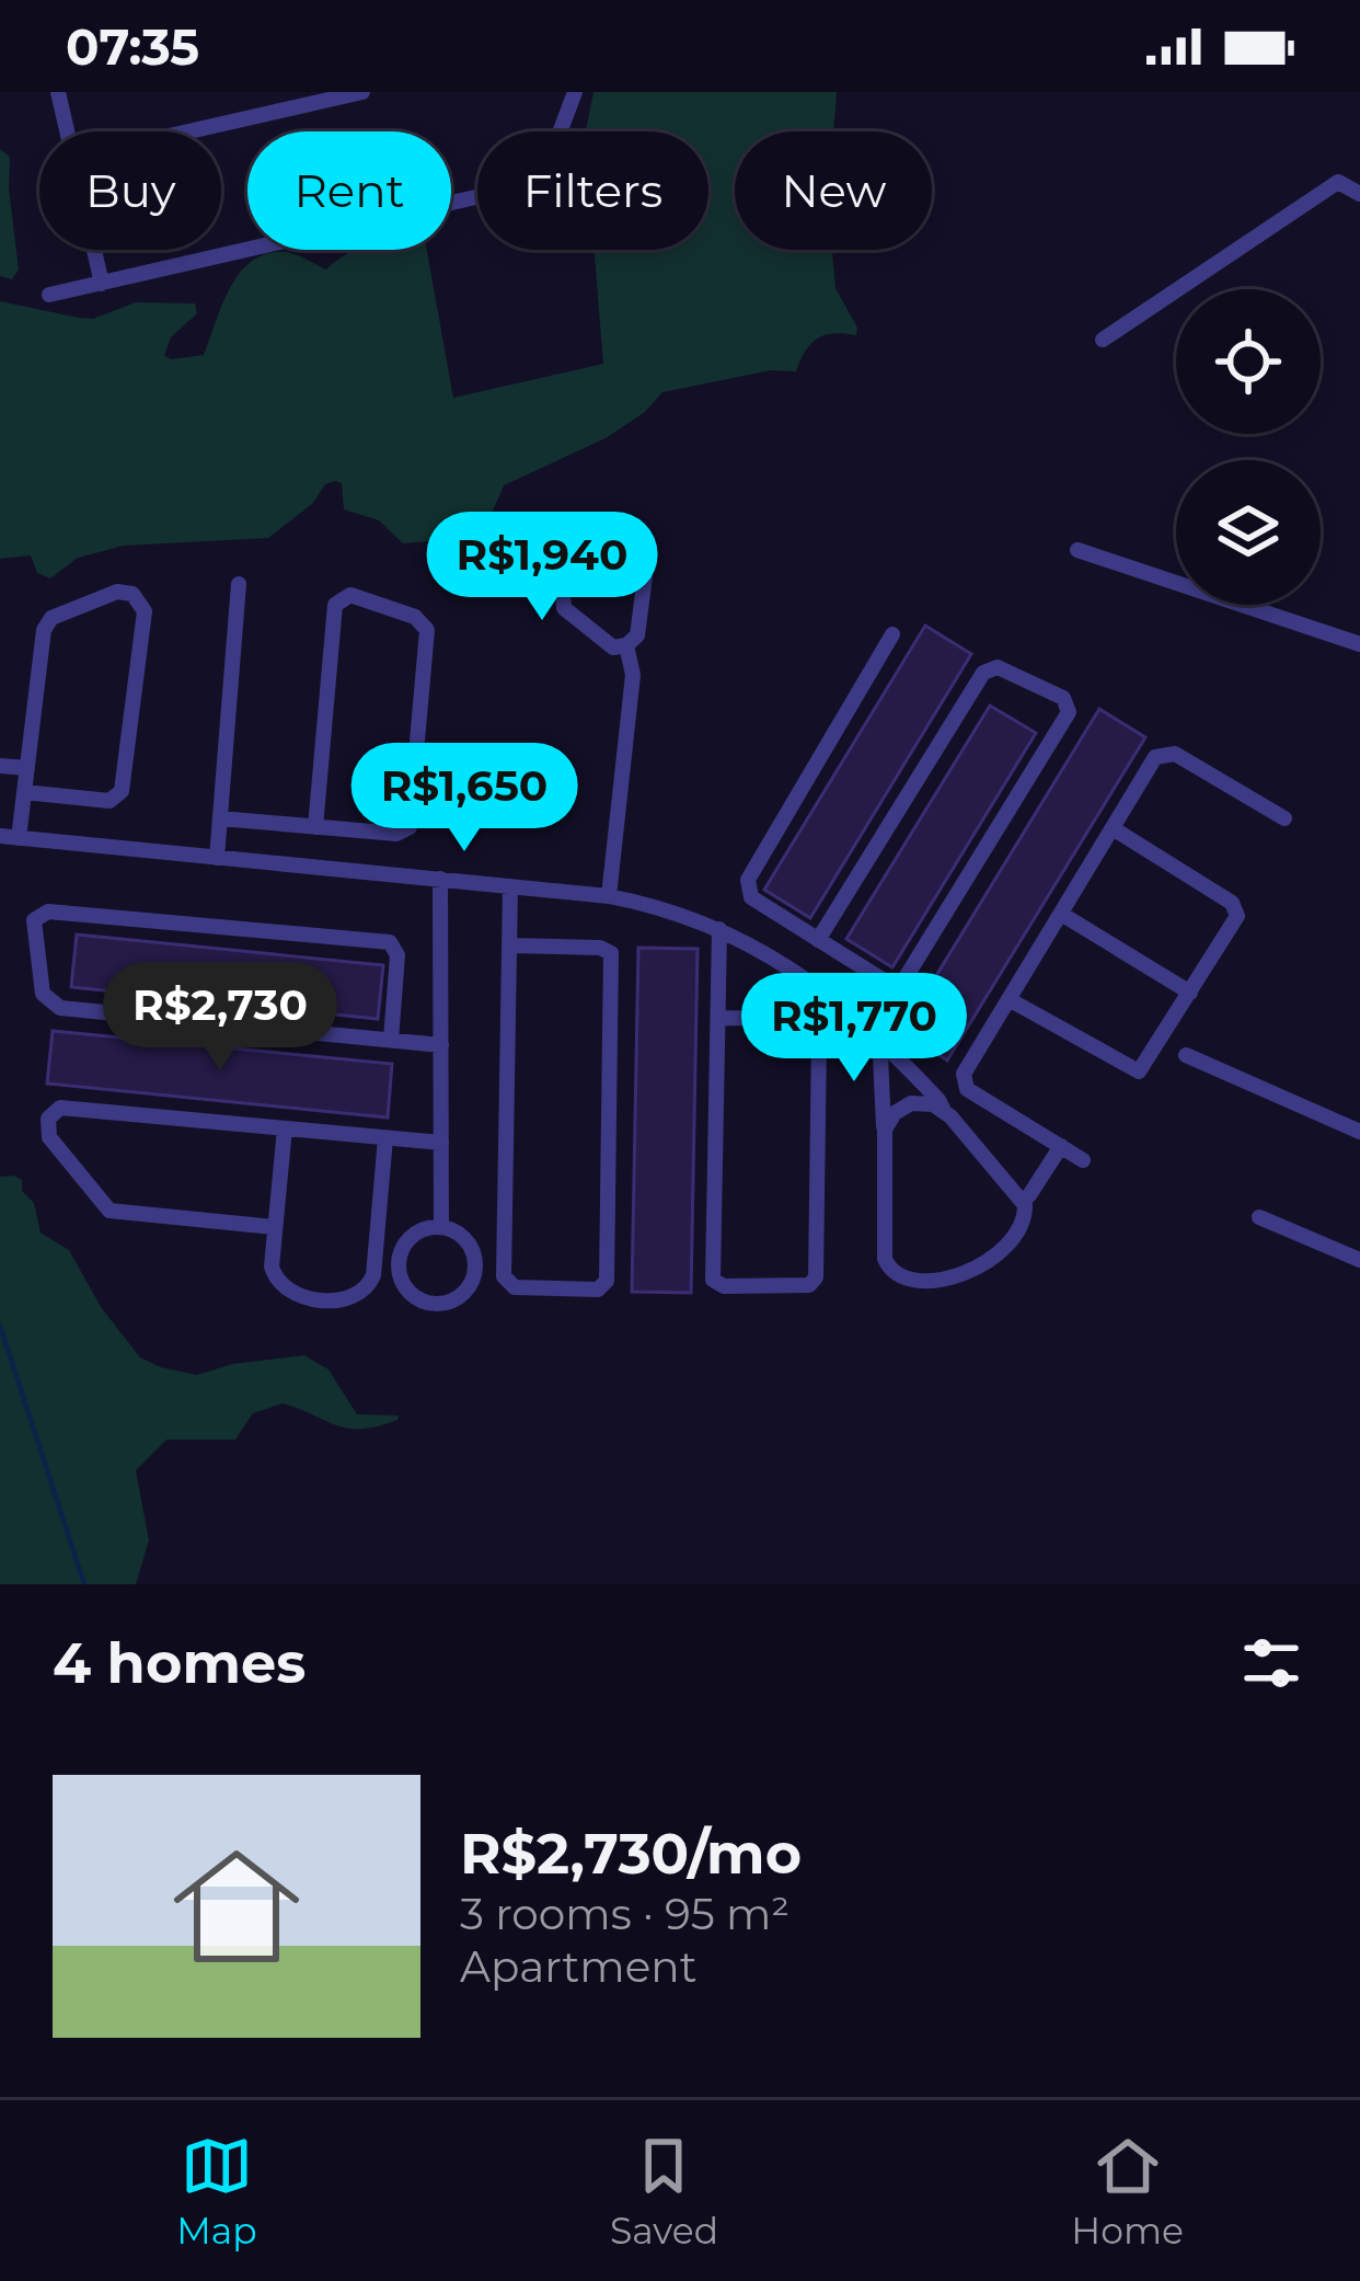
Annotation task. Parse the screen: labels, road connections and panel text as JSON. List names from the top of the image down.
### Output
{
  "page": {
    "status": "07:35",
    "chip": [
      "Buy",
      "Rent",
      "Filters",
      "New"
    ],
    "price": [
      "R$1,940",
      "R$1,650",
      "R$2,730",
      "R$1,770"
    ],
    "heading": "4 homes",
    "list": [
      {
        "name": "R$2,730/mo",
        "note": "3 rooms · 95 m² · Apartment"
      }
    ],
    "tabs": ["Map", "Saved", "Home"]
  }
}
